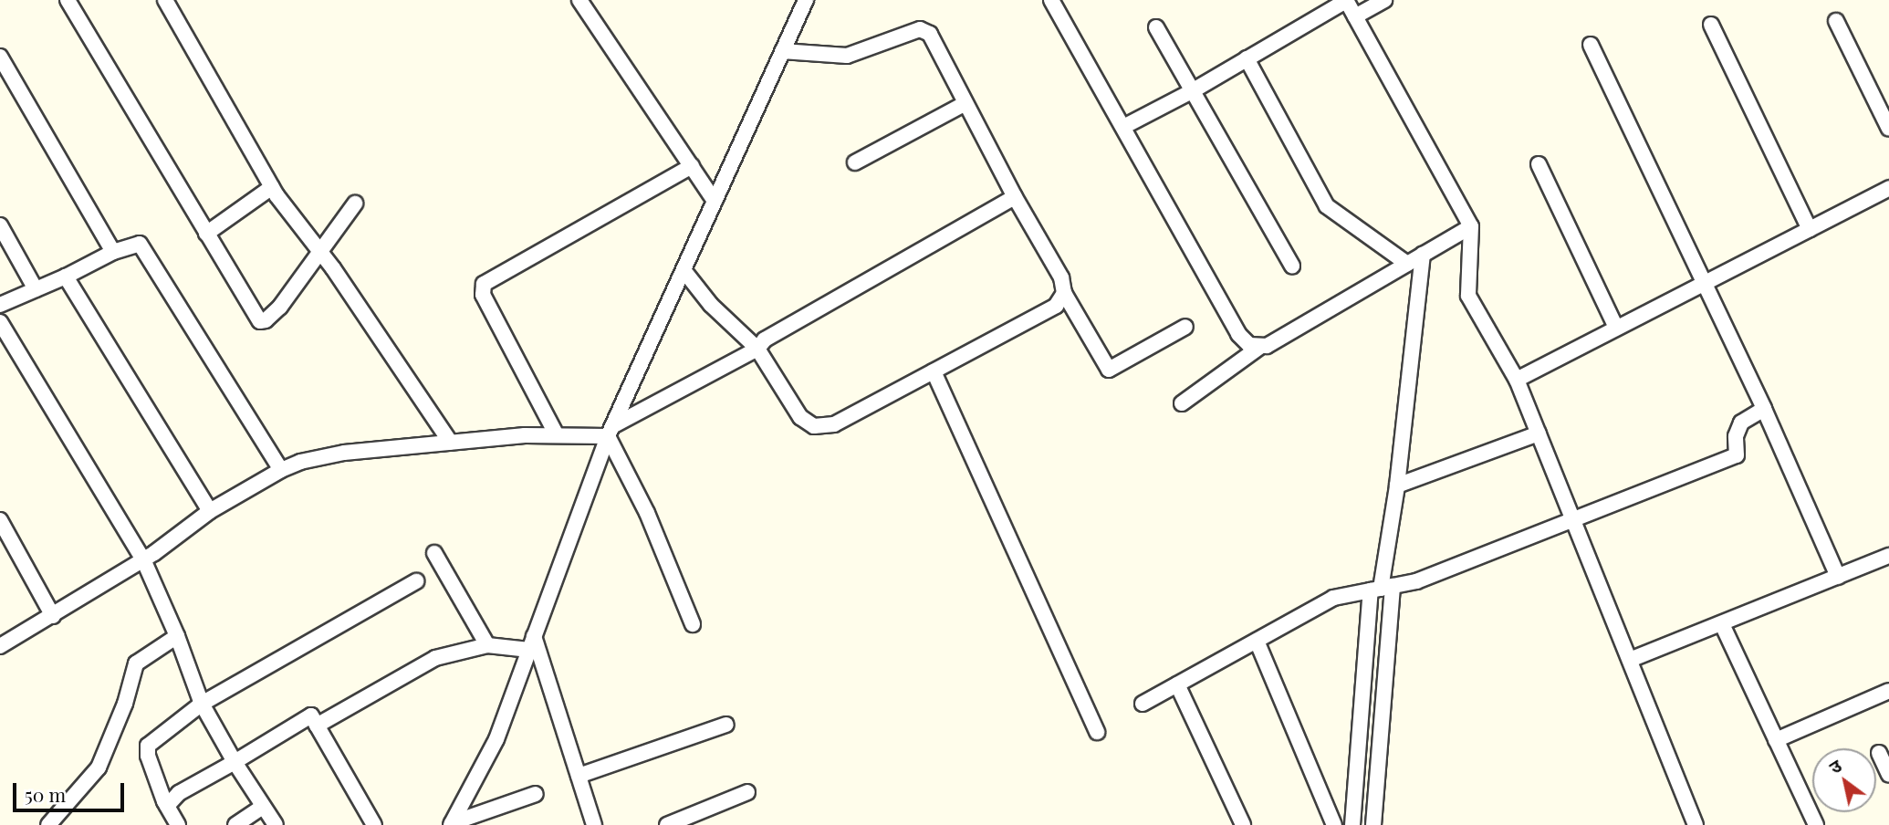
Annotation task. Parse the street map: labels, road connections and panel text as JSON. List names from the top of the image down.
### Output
{
  "scale_bar": "50 m",
  "north": "top left"
}
